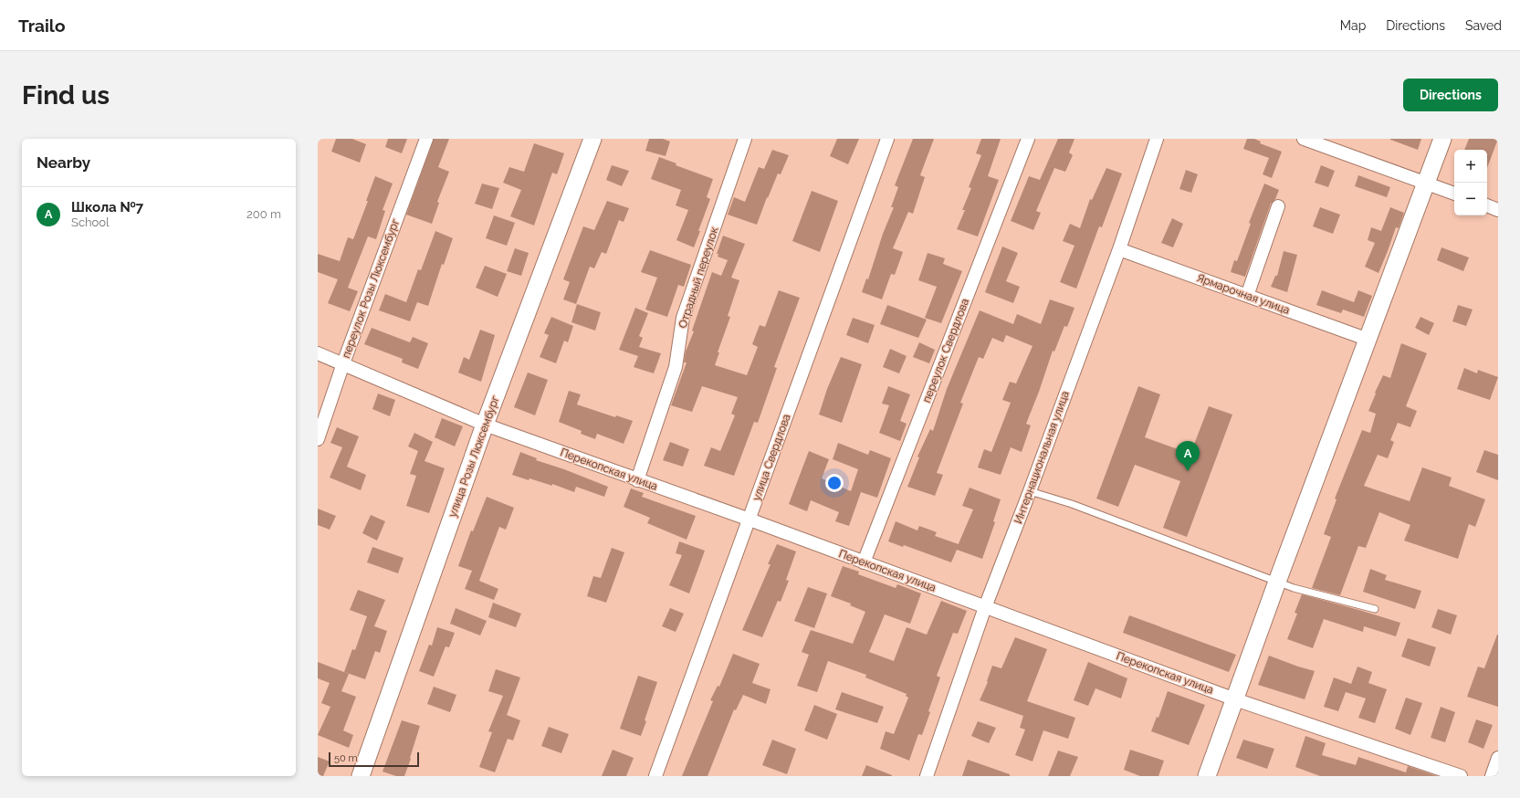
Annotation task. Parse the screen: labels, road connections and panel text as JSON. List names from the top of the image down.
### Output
{
  "streets": {
    "main road": ["улица Розы Люксембург"],
    "street": [
      "Отрадный переулок",
      "переулок Розы Люксембург",
      "Ярмарочная улица",
      "переулок Свердлова",
      "улица Свердлова",
      "Интернациональная улица",
      "Перекопская улица"
    ]
  },
  "crossings": [
    ["Отрадный переулок", "Перекопская улица"],
    ["переулок Розы Люксембург", "Перекопская улица"],
    ["Ярмарочная улица", "Интернациональная улица"],
    ["переулок Свердлова", "Перекопская улица"],
    ["улица Розы Люксембург", "Перекопская улица"],
    ["улица Свердлова", "Перекопская улица"],
    ["Интернациональная улица", "Перекопская улица"]
  ],
  "scale_bar": "50 m",
  "page": {
    "header": "Trailo",
    "nav": ["Map", "Directions", "Saved"],
    "buttons": "Directions",
    "title": "Find us",
    "heading": "Nearby",
    "map_buttons": ["+", "−"],
    "list": [
      {
        "mark": "A",
        "name": "Школа №7",
        "note": "School",
        "value": "200 m"
      }
    ],
    "pins": "A",
    "scale": "50 m"
  }
}
